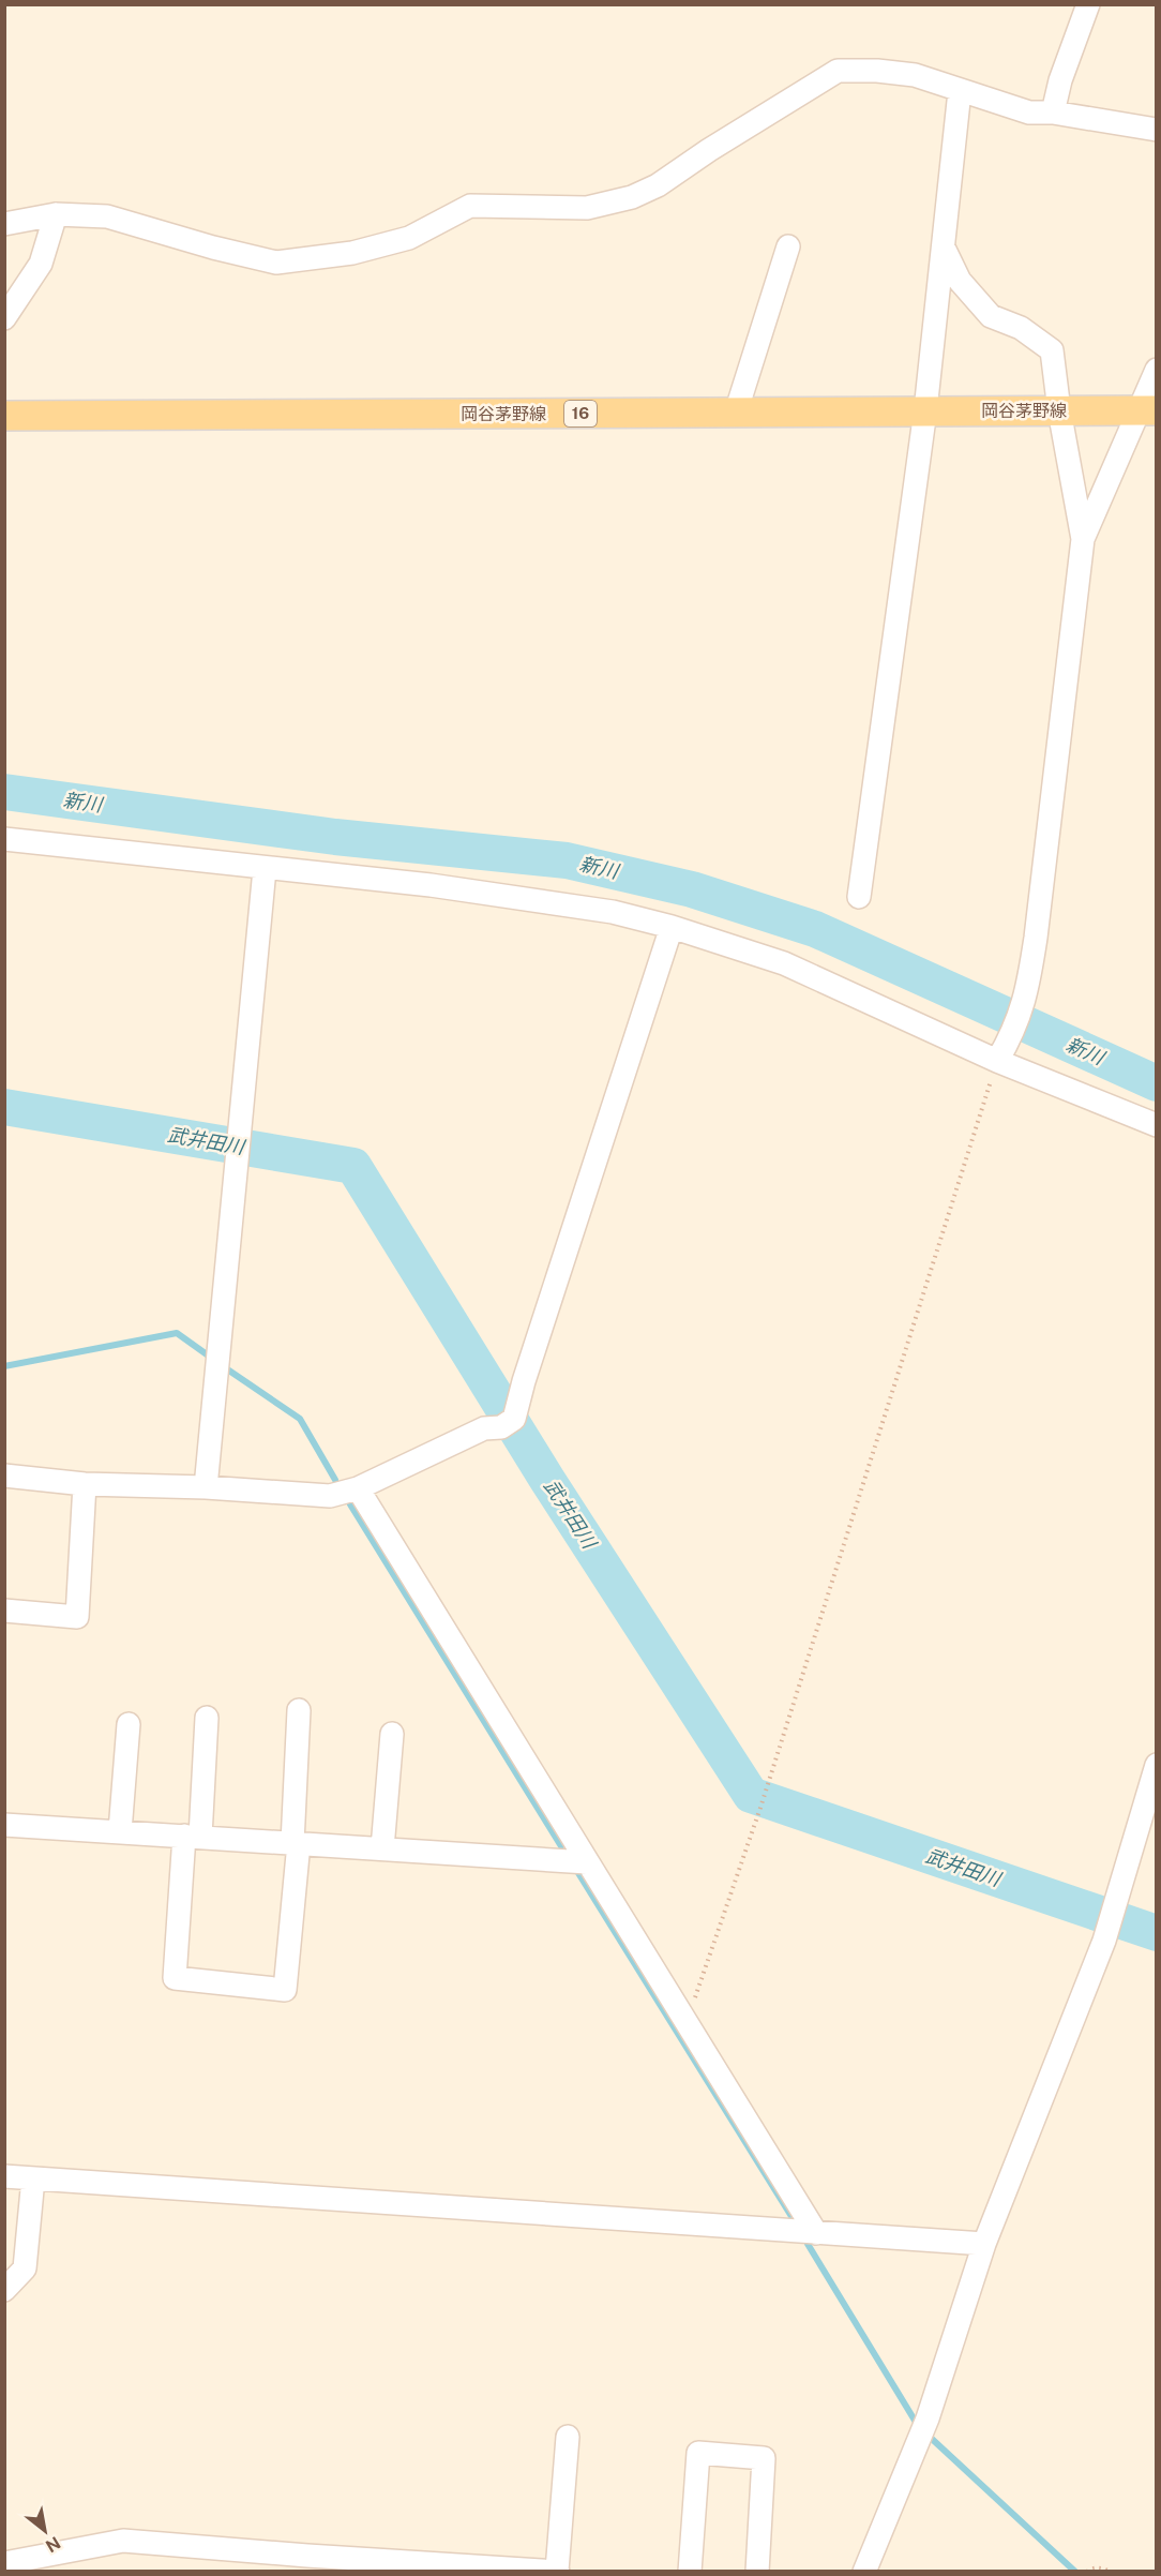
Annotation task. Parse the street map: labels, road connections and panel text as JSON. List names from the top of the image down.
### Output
{
  "streets": {
    "main road": ["岡谷茅野線", "16"]
  },
  "water": ["新川", "武井田川"],
  "north": "bottom right"
}
